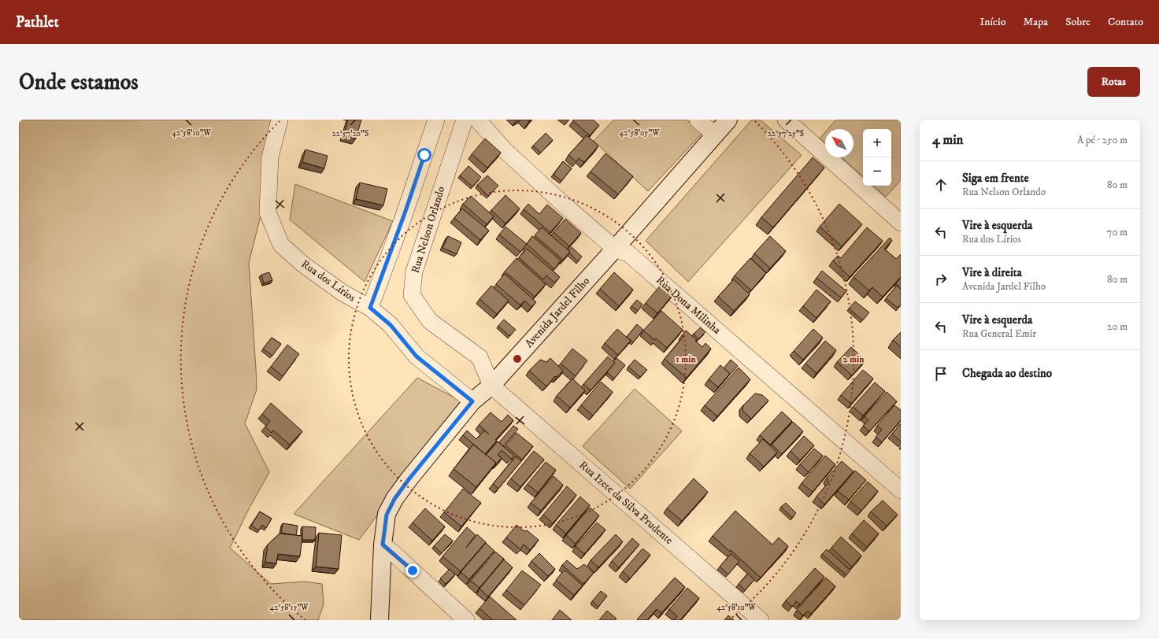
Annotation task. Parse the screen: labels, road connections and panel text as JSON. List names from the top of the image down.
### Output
{
  "streets": {
    "main road": ["Avenida Jardel Filho"],
    "street": [
      "Rua Nelson Orlando",
      "Rua dos Lírios",
      "Rua Dona Milinha",
      "Rua Izete da Silva Prudente"
    ]
  },
  "crossings": [
    ["Rua Nelson Orlando", "Avenida Jardel Filho"],
    ["Rua Nelson Orlando", "Rua Izete da Silva Prudente"],
    ["Rua dos Lírios", "Avenida Jardel Filho"],
    ["Rua Dona Milinha", "Avenida Jardel Filho"],
    ["Avenida Jardel Filho", "Rua Izete da Silva Prudente"]
  ],
  "north": "top left",
  "page": {
    "header": "Pathlet",
    "nav": [
      "Início",
      "Mapa",
      "Sobre",
      "Contato"
    ],
    "buttons": "Rotas",
    "title": "Onde estamos",
    "heading": ["4 min", "A pé · 250 m"],
    "map_buttons": ["+", "−"],
    "list": [
      ["Siga em frente", "Rua Nelson Orlando", "80 m"],
      ["Vire à esquerda", "Rua dos Lírios", "70 m"],
      ["Vire à direita", "Avenida Jardel Filho", "80 m"],
      ["Vire à esquerda", "Rua General Emir", "20 m"],
      "Chegada ao destino"
    ]
  },
  "coordinates": [
    "42°58'10\"W",
    "42°58'05\"W",
    "22°57'20\"S",
    "22°57'25\"S",
    "42°58'15\"W"
  ],
  "rings": ["1 min", "2 min"]
}
